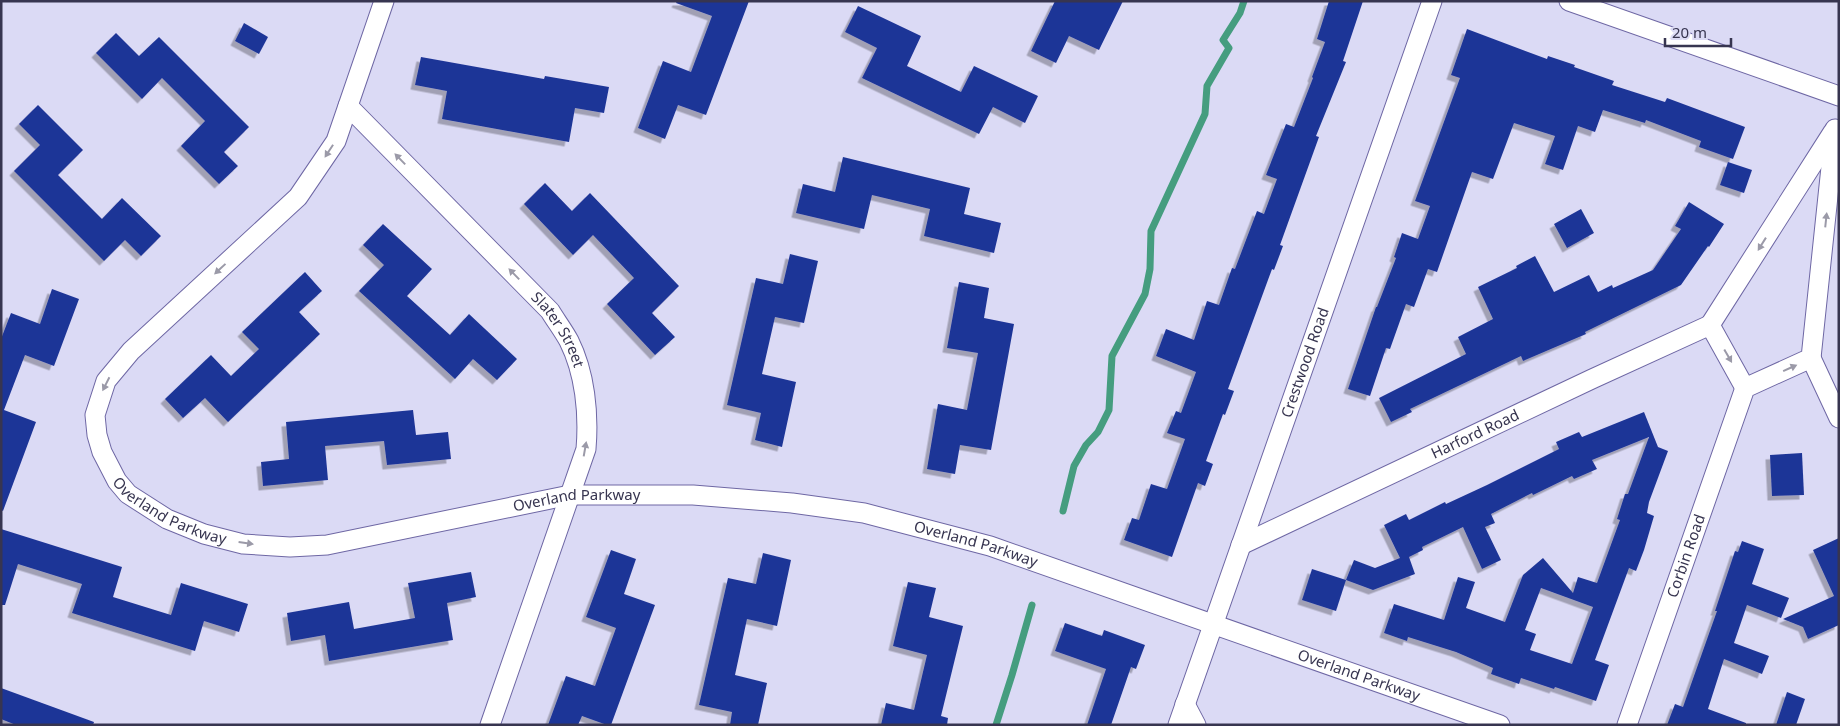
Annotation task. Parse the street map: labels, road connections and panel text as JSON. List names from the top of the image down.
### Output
{
  "streets": {
    "street": [
      "Slater Street",
      "Crestwood Road",
      "Harford Road",
      "Overland Parkway",
      "Corbin Road"
    ]
  },
  "crossings": [
    ["Slater Street", "Overland Parkway"],
    ["Crestwood Road", "Harford Road"],
    ["Crestwood Road", "Overland Parkway"]
  ],
  "one_way": ["Slater Street"],
  "scale_bar": "20 m"
}
